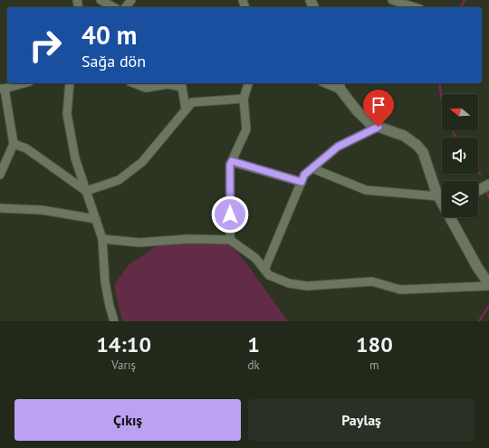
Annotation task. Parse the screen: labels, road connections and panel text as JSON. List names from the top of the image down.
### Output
{
  "north": "left",
  "page": {
    "turn": ["40 m", "Sağa dön"],
    "eta": [
      "14:10",
      "Varış",
      "1",
      "dk",
      "180",
      "m"
    ],
    "buttons": ["Çıkış", "Paylaş"]
  }
}
